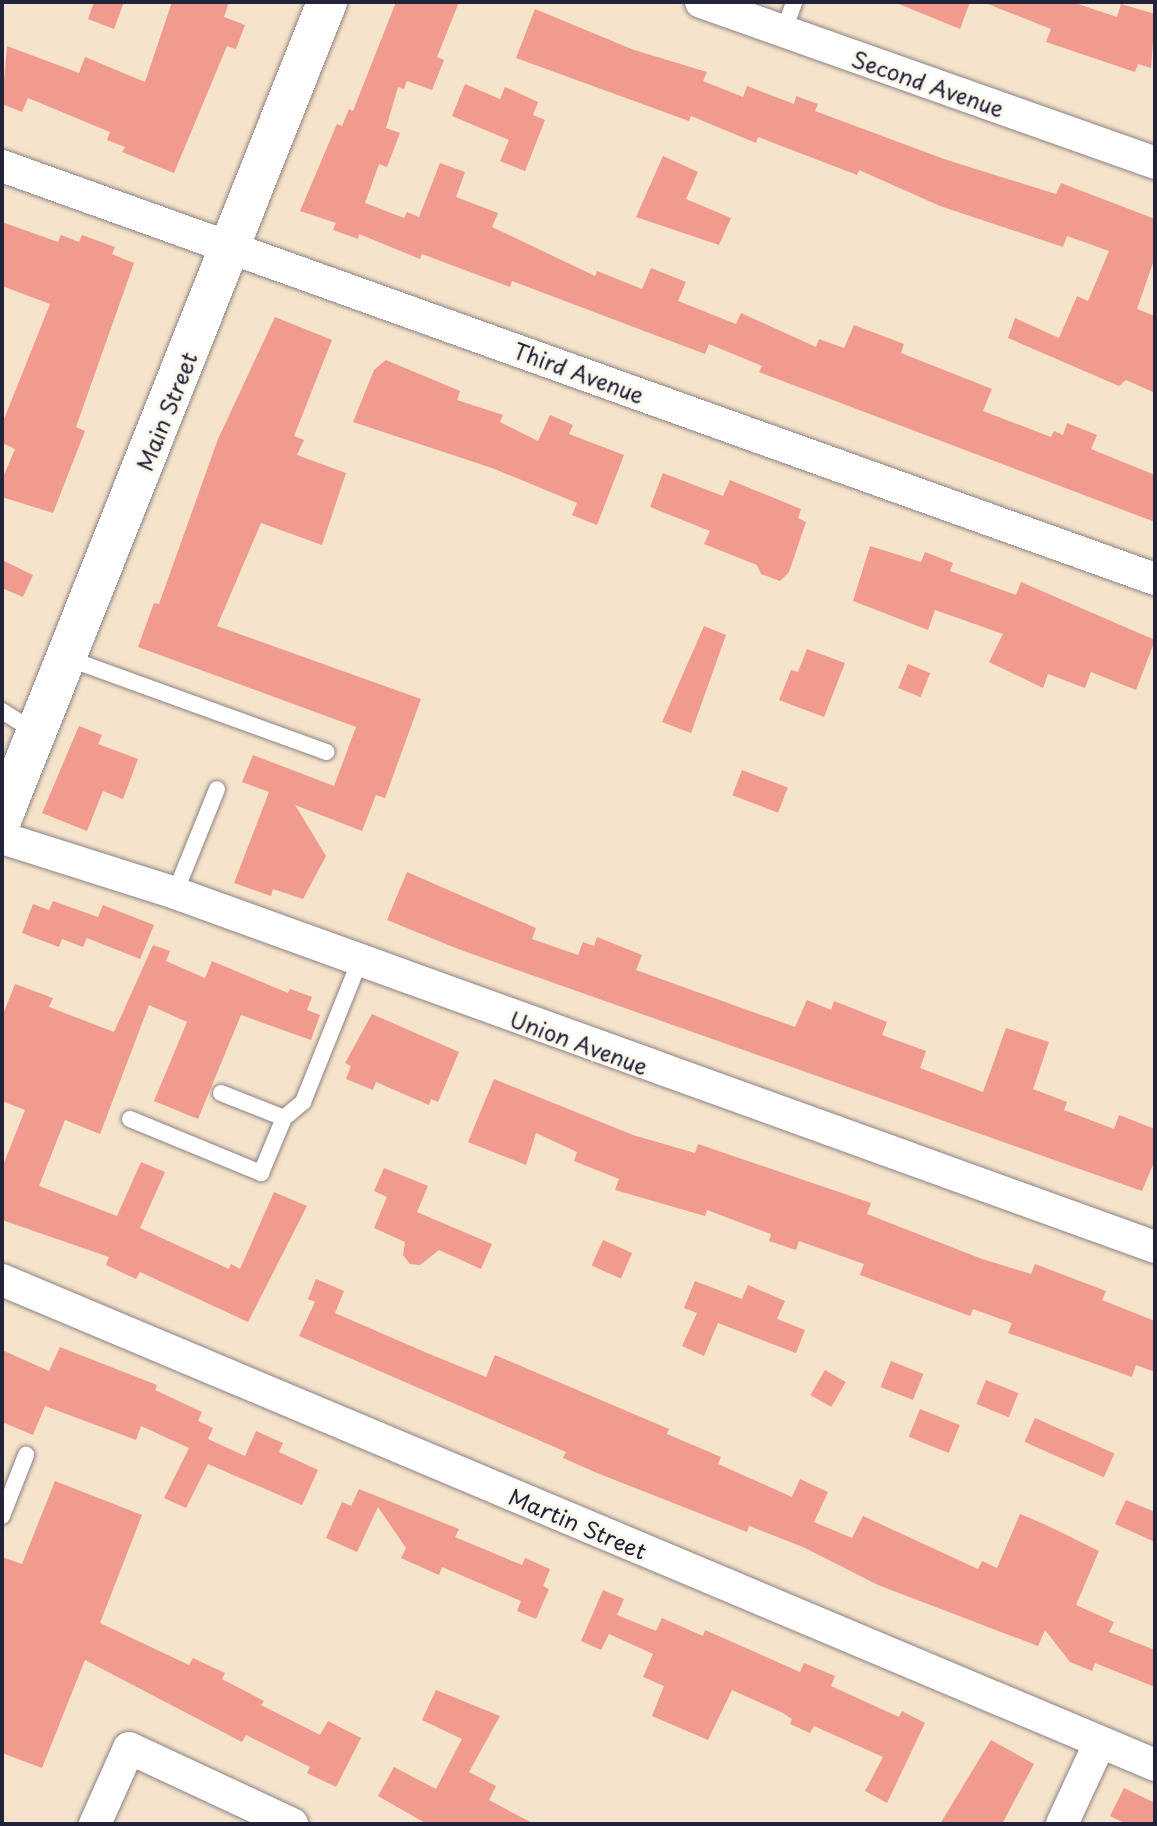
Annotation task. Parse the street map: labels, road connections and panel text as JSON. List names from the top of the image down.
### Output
{
  "streets": {
    "street": [
      "Second Avenue",
      "Third Avenue",
      "Main Street",
      "Union Avenue",
      "Martin Street"
    ]
  },
  "crossings": [
    ["Third Avenue", "Main Street"]
  ]
}
